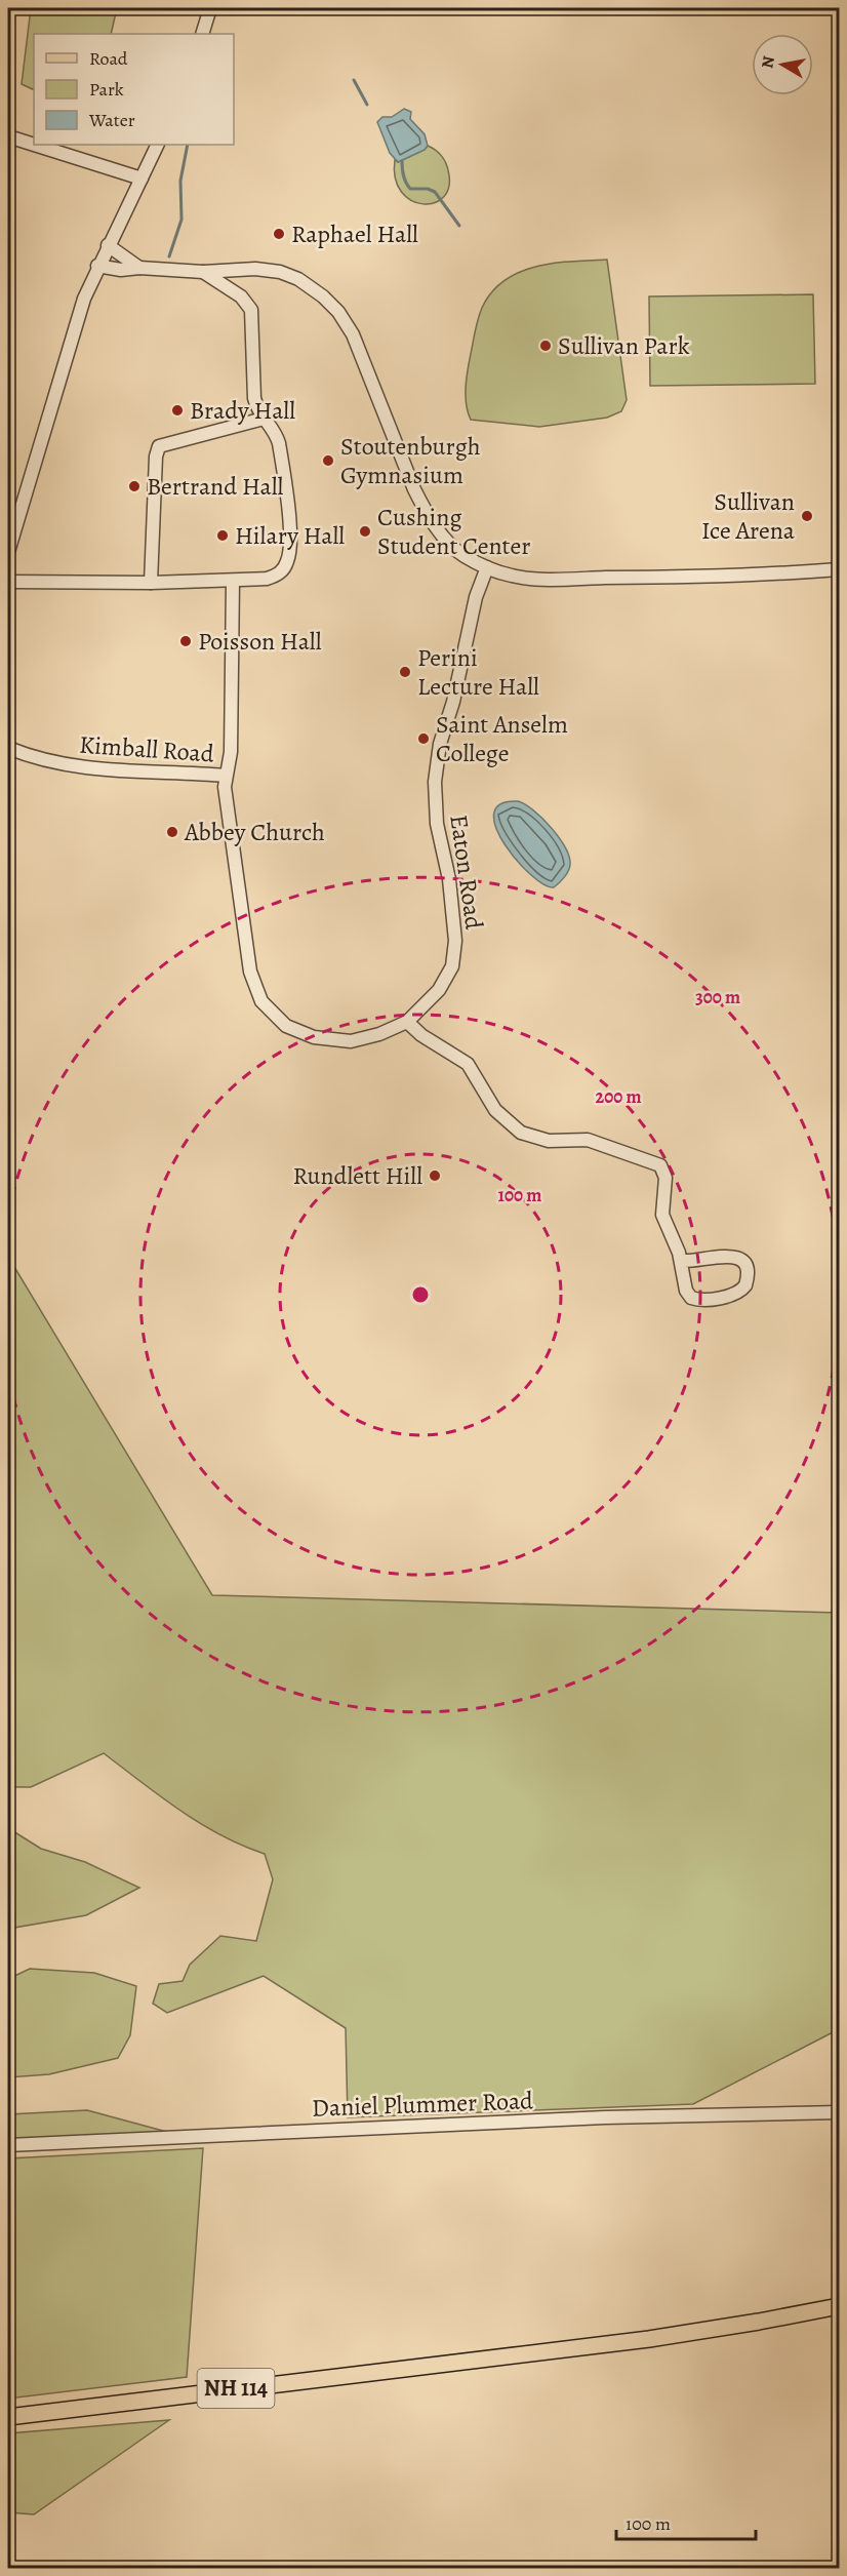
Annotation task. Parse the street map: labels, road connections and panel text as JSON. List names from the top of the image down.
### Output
{
  "streets": {
    "main road": ["NH 114"],
    "street": ["Kimball Road", "Eaton Road", "Daniel Plummer Road"]
  },
  "crossings": [
    ["Kimball Road", "Eaton Road"]
  ],
  "places": [
    "Raphael Hall",
    "Sullivan Park",
    "Brady Hall",
    "Stoutenburgh Gymnasium",
    "Bertrand Hall",
    "Sullivan Ice Arena",
    "Cushing Student Center",
    "Hilary Hall",
    "Poisson Hall",
    "Perini Lecture Hall",
    "Saint Anselm College",
    "Abbey Church",
    "Rundlett Hill"
  ],
  "legend": ["Road", "Park", "Water"],
  "scale_bar": "100 m",
  "north": "left",
  "rings": ["300 m", "200 m", "100 m"]
}
